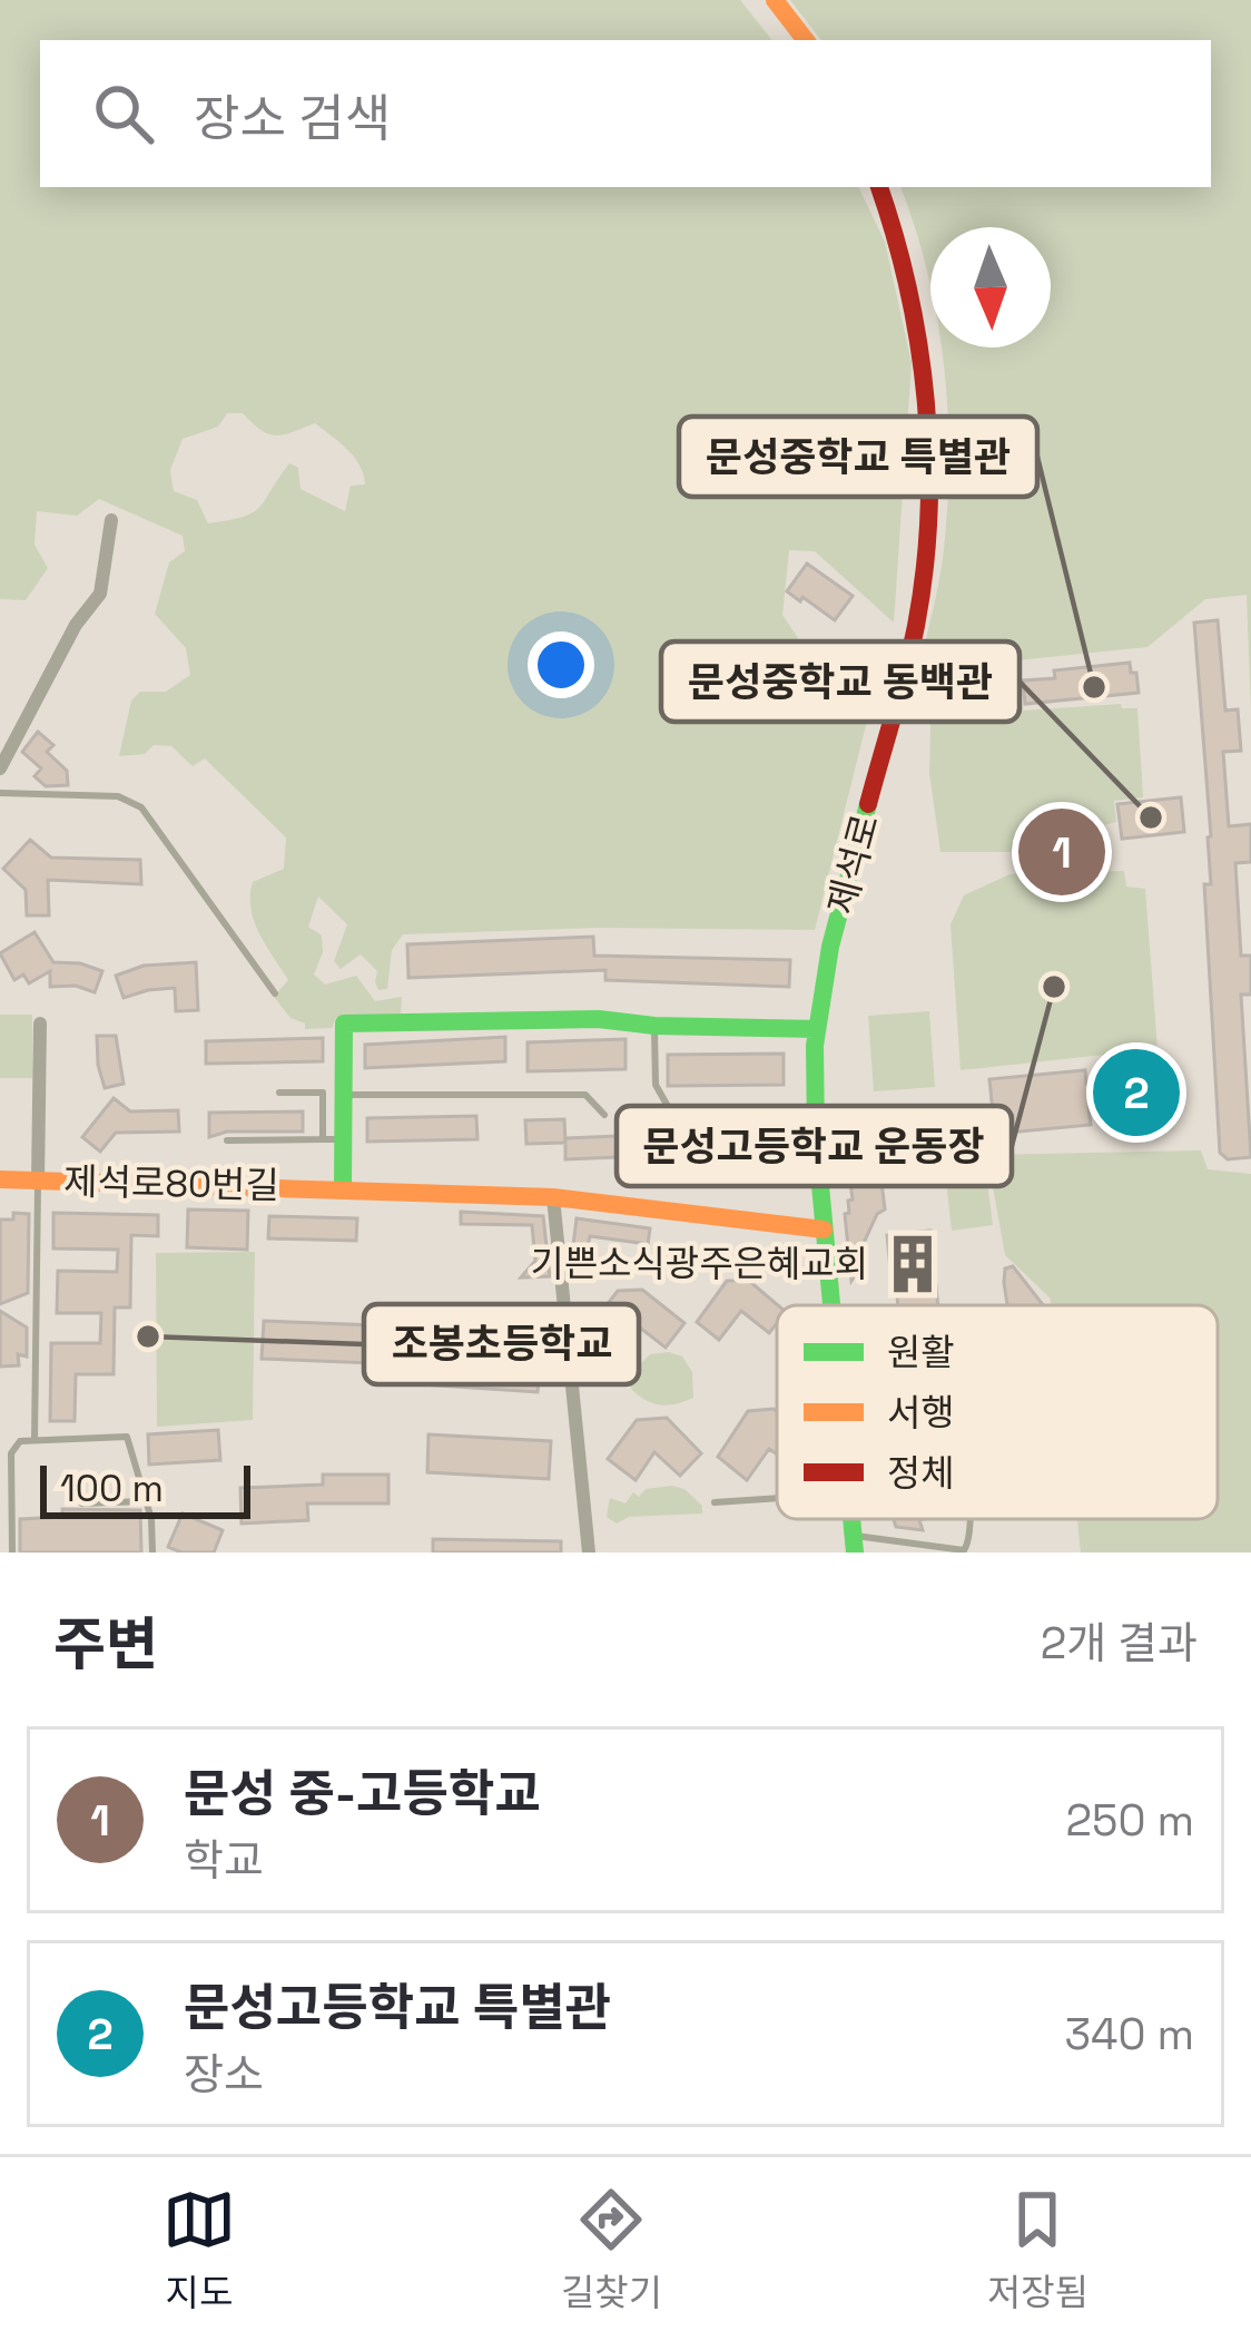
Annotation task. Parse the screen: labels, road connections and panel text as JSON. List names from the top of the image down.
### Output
{
  "streets": {
    "street": ["제석로", "제석로80번길"]
  },
  "crossings": [
    ["제석로", "제석로80번길"]
  ],
  "places": {
    "other": [
      "문성중학교 특별관",
      "문성중학교 동백관",
      "문성고등학교 운동장",
      "조봉초등학교"
    ],
    "building": ["기쁜소식광주은혜교회"]
  },
  "legend": ["원활", "서행", "정체"],
  "scale_bar": "100 m",
  "north": "bottom",
  "page": {
    "search": "장소 검색",
    "pins": ["1", "2"],
    "scale": "100 m",
    "heading": ["주변", "2개 결과"],
    "list": [
      {
        "mark": "1",
        "name": "문성 중-고등학교",
        "note": "학교",
        "value": "250 m"
      },
      {
        "mark": "2",
        "name": "문성고등학교 특별관",
        "note": "장소",
        "value": "340 m"
      }
    ],
    "nav": ["지도", "길찾기", "저장됨"]
  }
}
